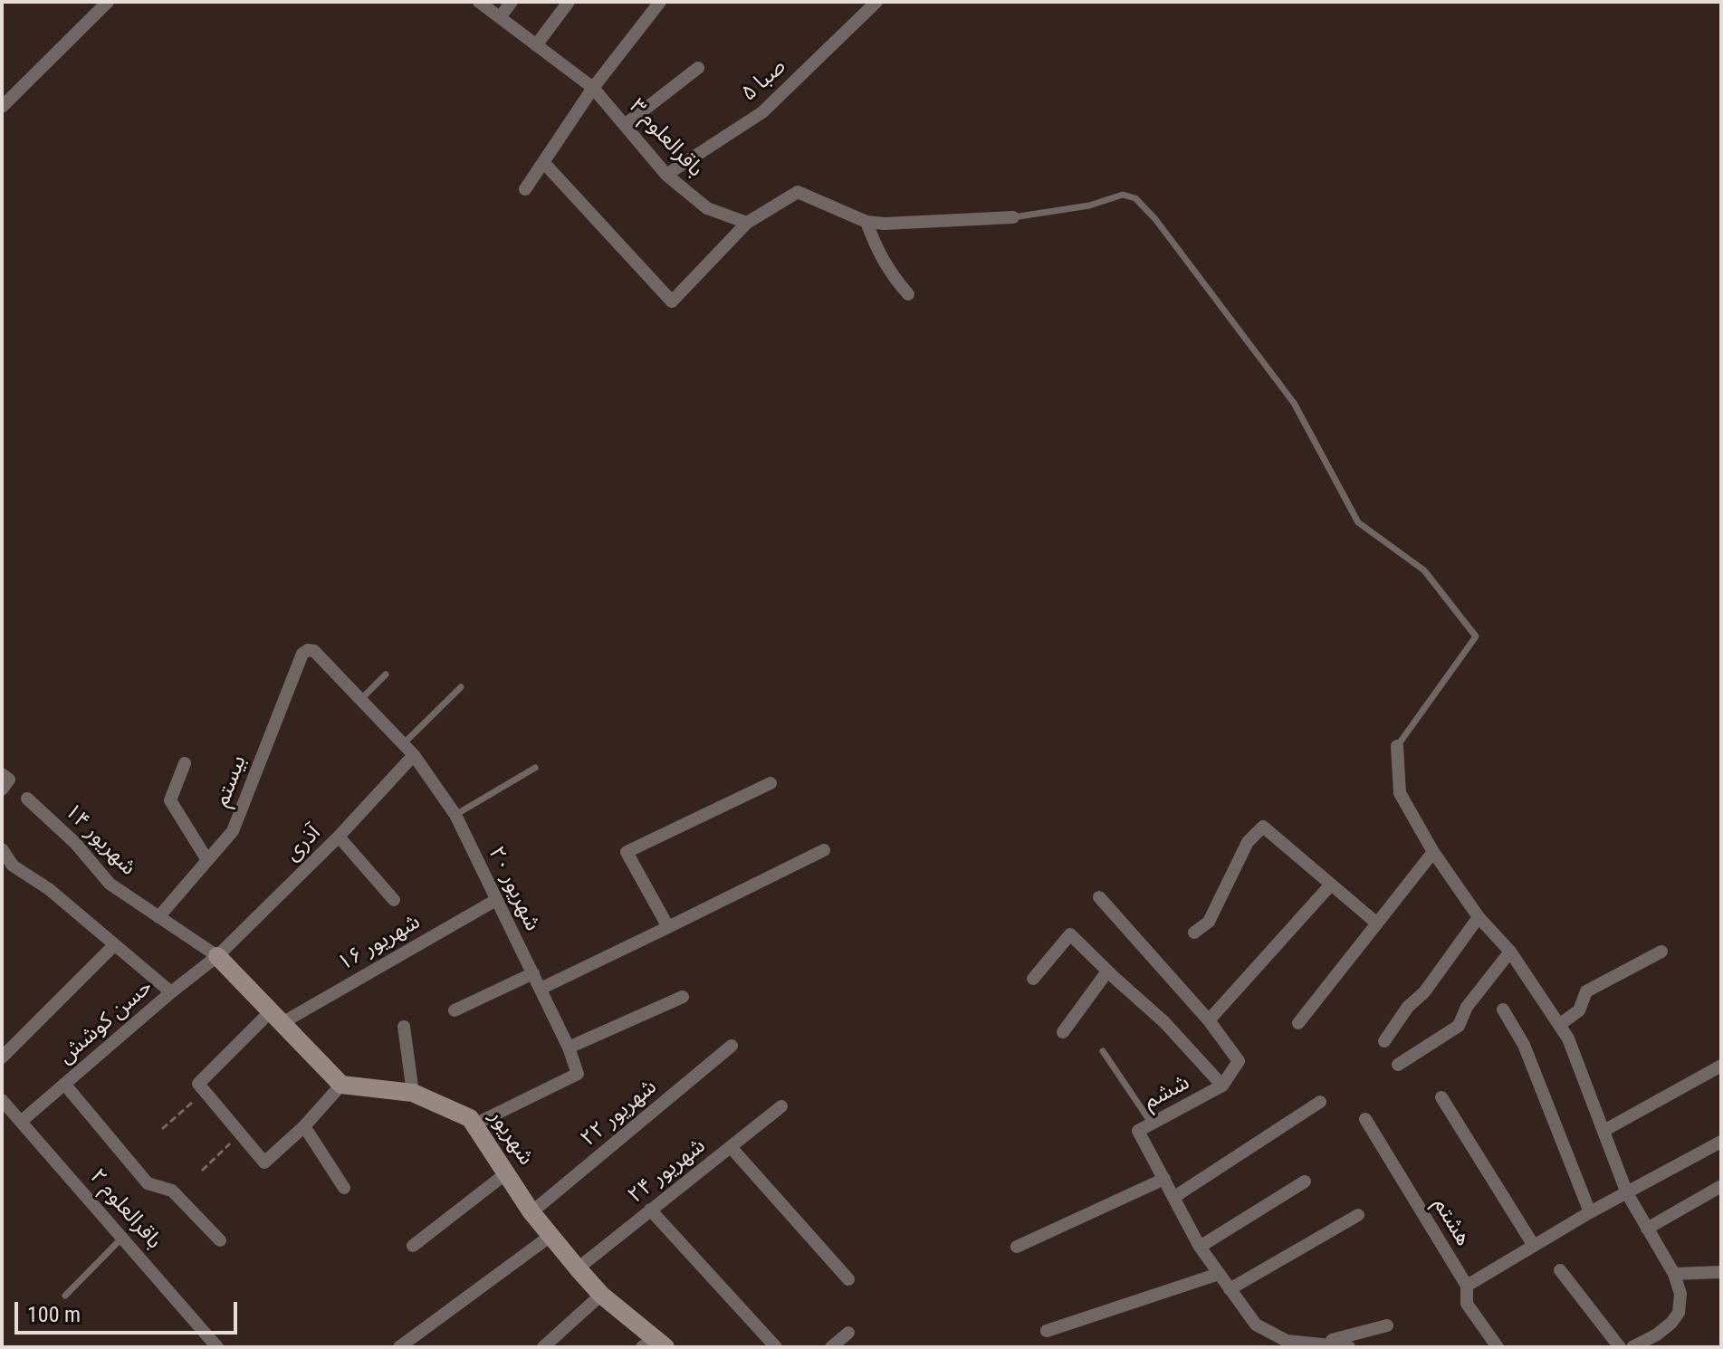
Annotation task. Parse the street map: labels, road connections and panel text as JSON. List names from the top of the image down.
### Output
{
  "streets": {
    "street": [
      "صبا ۵",
      "باقرالعلوم ۳",
      "بیستم",
      "شهریور ۱۴",
      "آذری",
      "شهریور ۲۰",
      "شهریور ۱۶",
      "حسن کوشش",
      "ششم",
      "شهریور ۲۲",
      "شهریور",
      "شهریور ۲۴",
      "باقرالعلوم ۲",
      "هشتم"
    ]
  },
  "crossings": [
    ["صبا ۵", "باقرالعلوم ۳"],
    ["بیستم", "شهریور ۱۴"],
    ["بیستم", "شهریور ۲۰"],
    ["شهریور ۱۴", "آذری"],
    ["شهریور ۱۴", "حسن کوشش"],
    ["آذری", "شهریور ۲۰"],
    ["آذری", "حسن کوشش"],
    ["شهریور ۲۰", "شهریور ۱۶"],
    ["شهریور ۲۰", "شهریور"],
    ["حسن کوشش", "باقرالعلوم ۲"],
    ["شهریور ۲۲", "شهریور"],
    ["شهریور", "شهریور ۲۴"]
  ],
  "scale_bar": "100 m"
}
